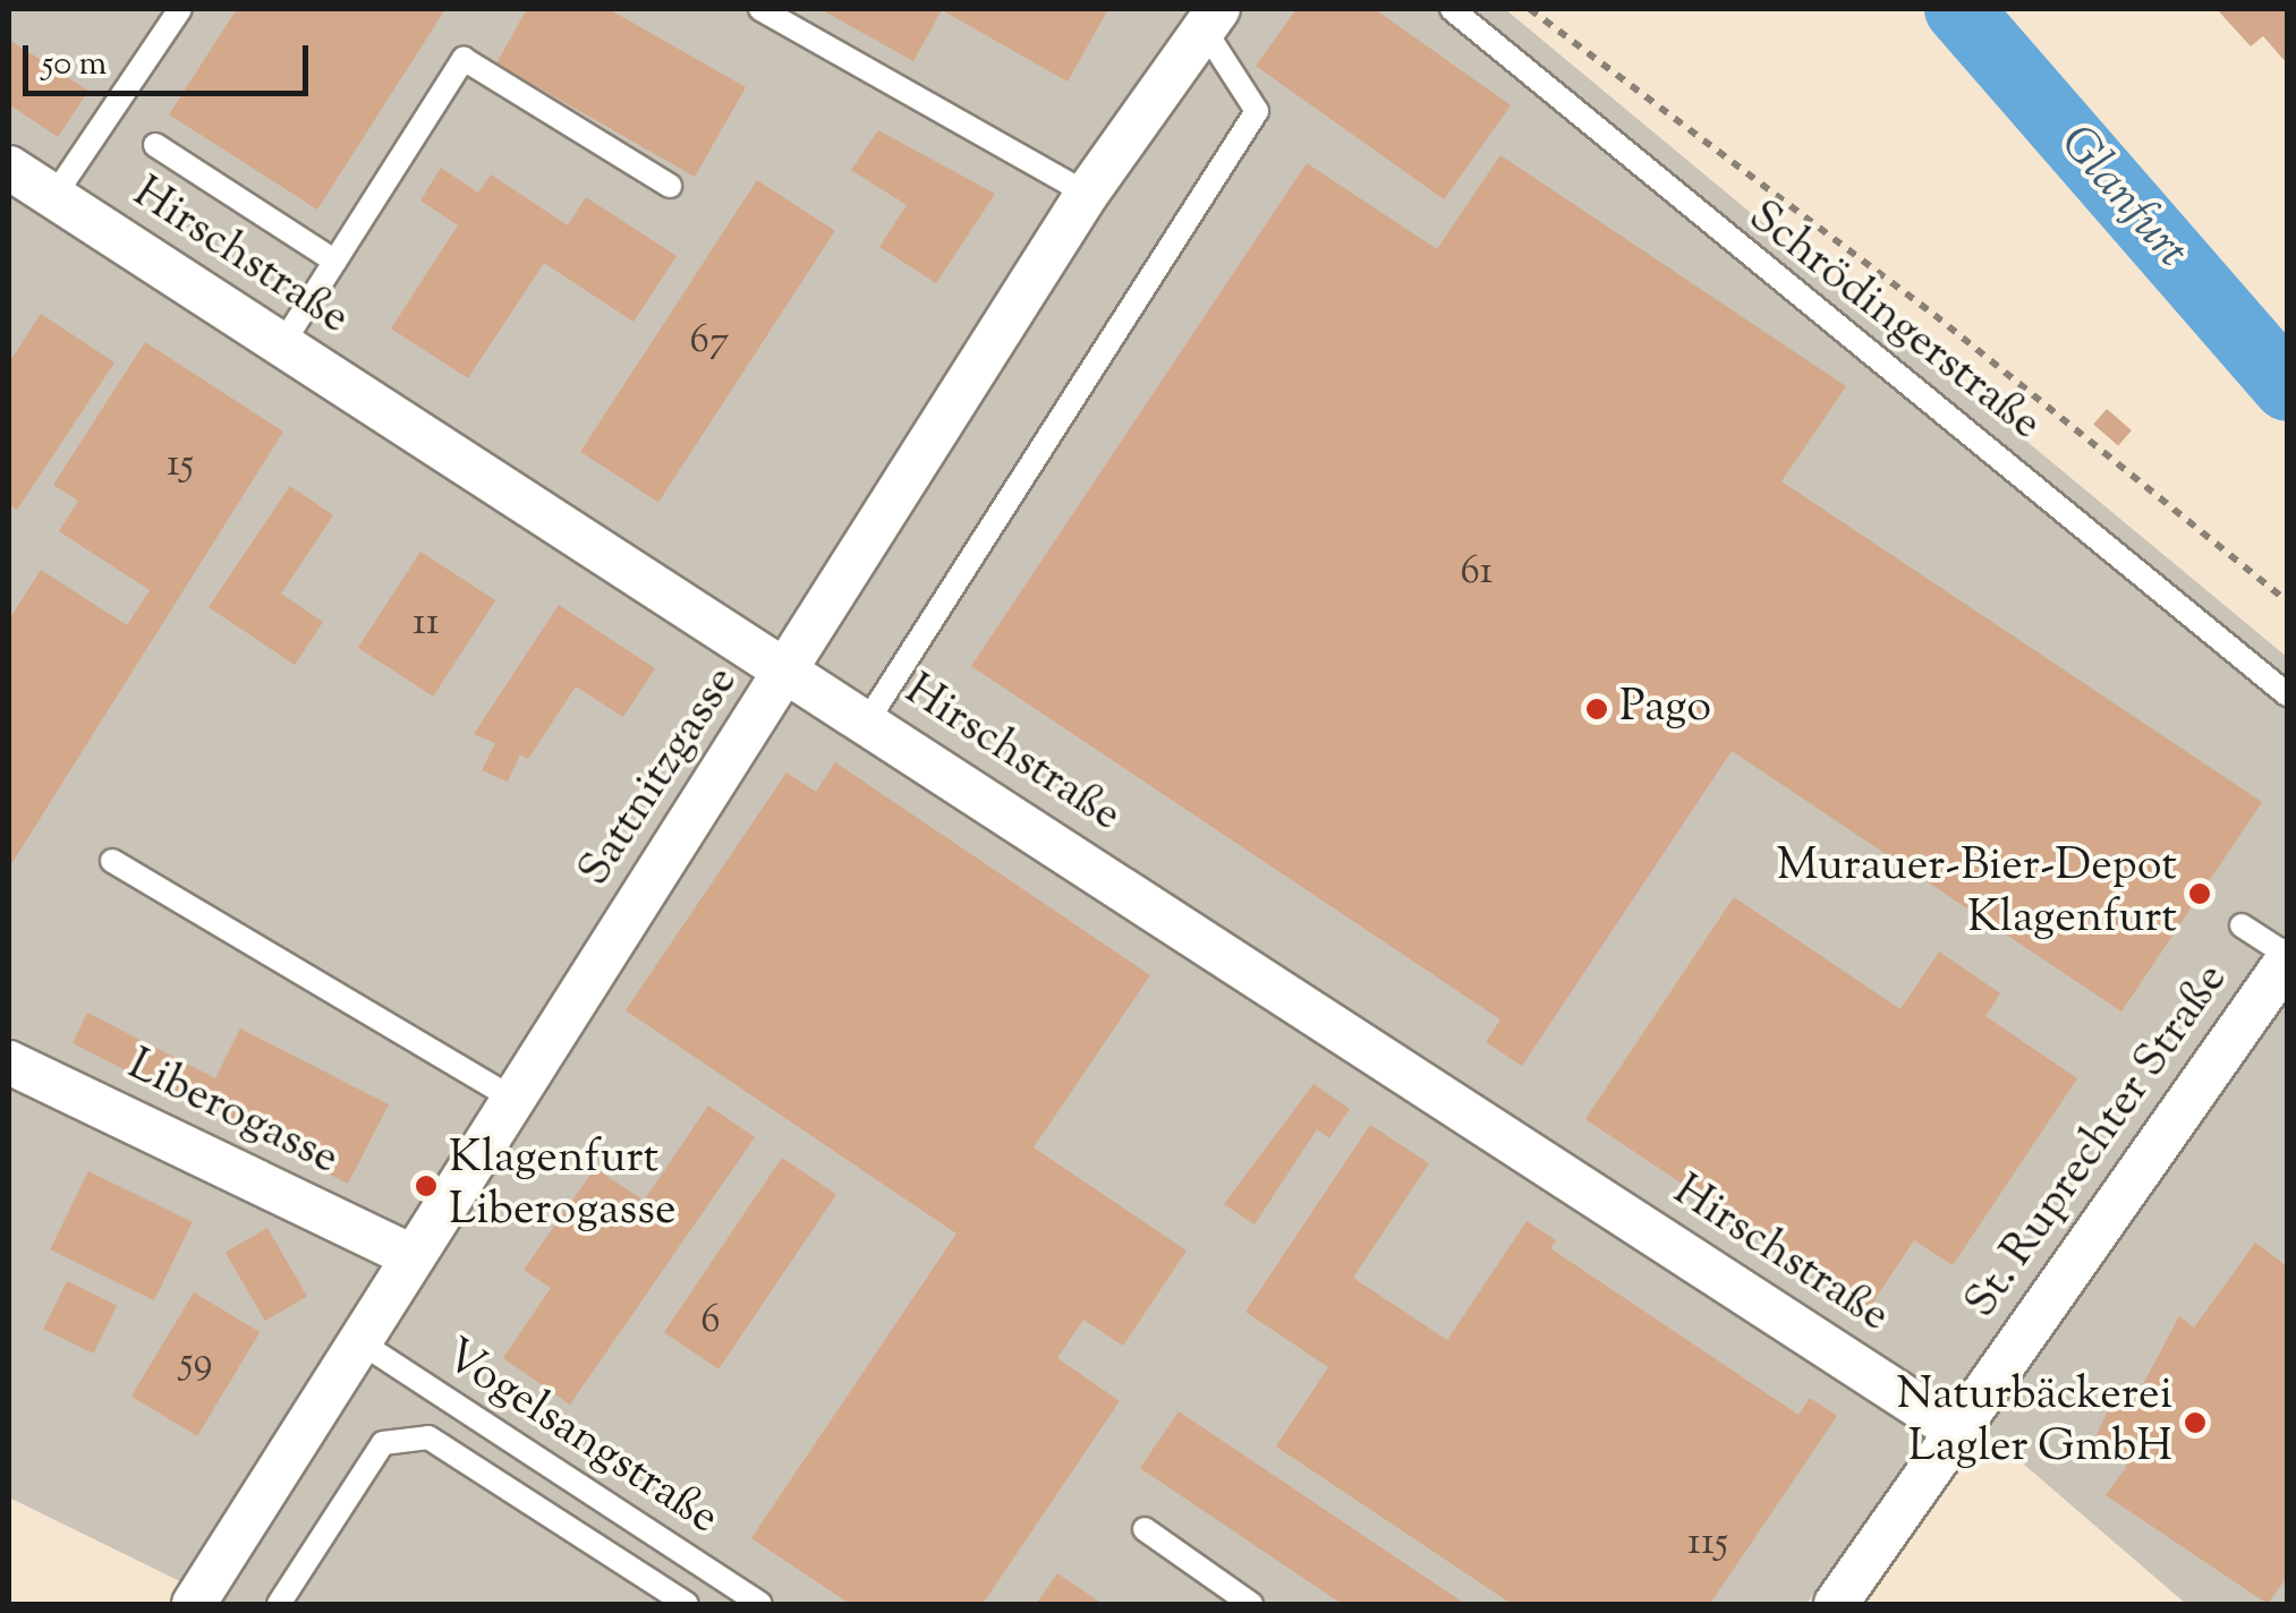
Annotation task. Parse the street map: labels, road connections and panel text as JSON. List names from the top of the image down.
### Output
{
  "streets": {
    "street": [
      "Hirschstraße",
      "Sattnitzgasse",
      "Liberogasse",
      "St. Ruprechter Straße"
    ],
    "lane": ["Schrödingerstraße", "Vogelsangstraße"]
  },
  "crossings": [
    ["Hirschstraße", "Sattnitzgasse"],
    ["Hirschstraße", "St. Ruprechter Straße"],
    ["Sattnitzgasse", "Liberogasse"],
    ["Sattnitzgasse", "Vogelsangstraße"]
  ],
  "water": ["Glanfurt"],
  "places": [
    "Pago",
    "Murauer-Bier-Depot Klagenfurt",
    "Klagenfurt Liberogasse",
    "Naturbäckerei Lagler GmbH"
  ],
  "house_numbers": [
    "67",
    "15",
    "61",
    "11",
    "6",
    "59",
    "115"
  ],
  "scale_bar": "50 m"
}
